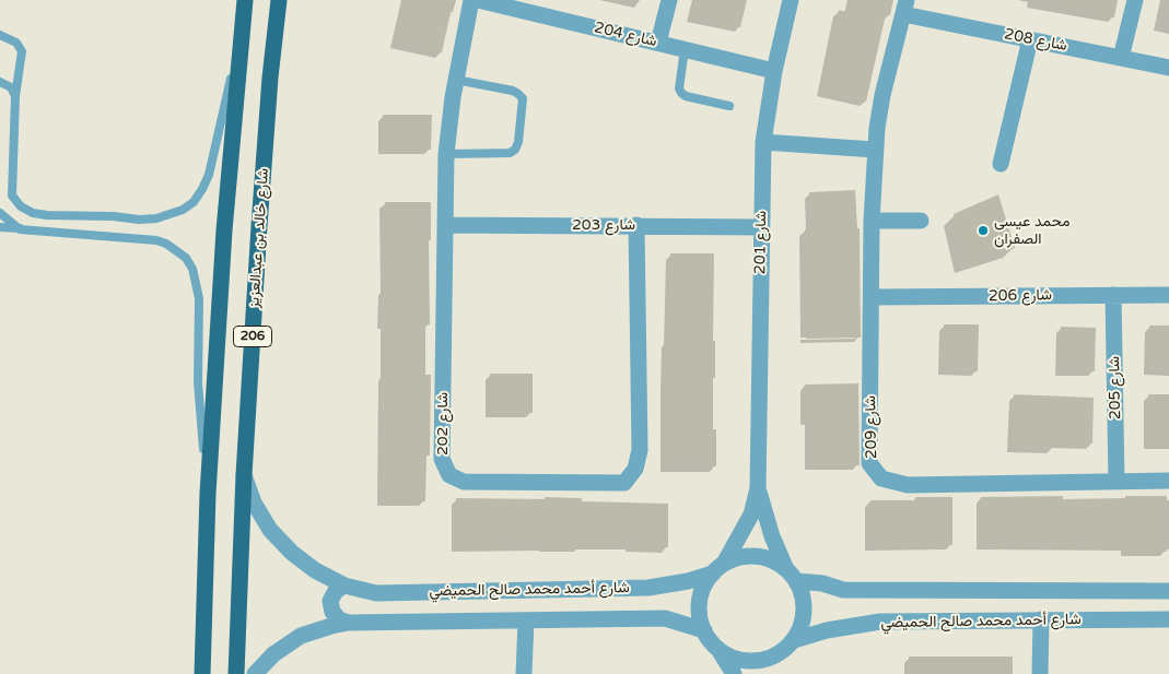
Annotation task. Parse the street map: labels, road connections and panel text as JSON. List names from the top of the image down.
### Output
{
  "streets": {
    "main road": ["شارع خالد بن عبدالعزيز", "206"],
    "street": [
      "شارع 204",
      "شارع 208",
      "شارع 203",
      "شارع 201",
      "شارع 206",
      "شارع 205",
      "شارع 202",
      "شارع 209",
      "شارع أحمد محمد صالح الحميضي"
    ]
  },
  "crossings": [
    ["شارع 204", "شارع 201"],
    ["شارع 208", "شارع 209"],
    ["شارع 203", "شارع 201"],
    ["شارع 203", "شارع 202"],
    ["شارع خالد بن عبدالعزيز", "شارع أحمد محمد صالح الحميضي"],
    ["شارع 201", "شارع أحمد محمد صالح الحميضي"],
    ["شارع 206", "شارع 205"],
    ["شارع 206", "شارع 209"],
    ["شارع 205", "شارع 209"]
  ],
  "places": ["محمد عيسى الصفران"]
}
